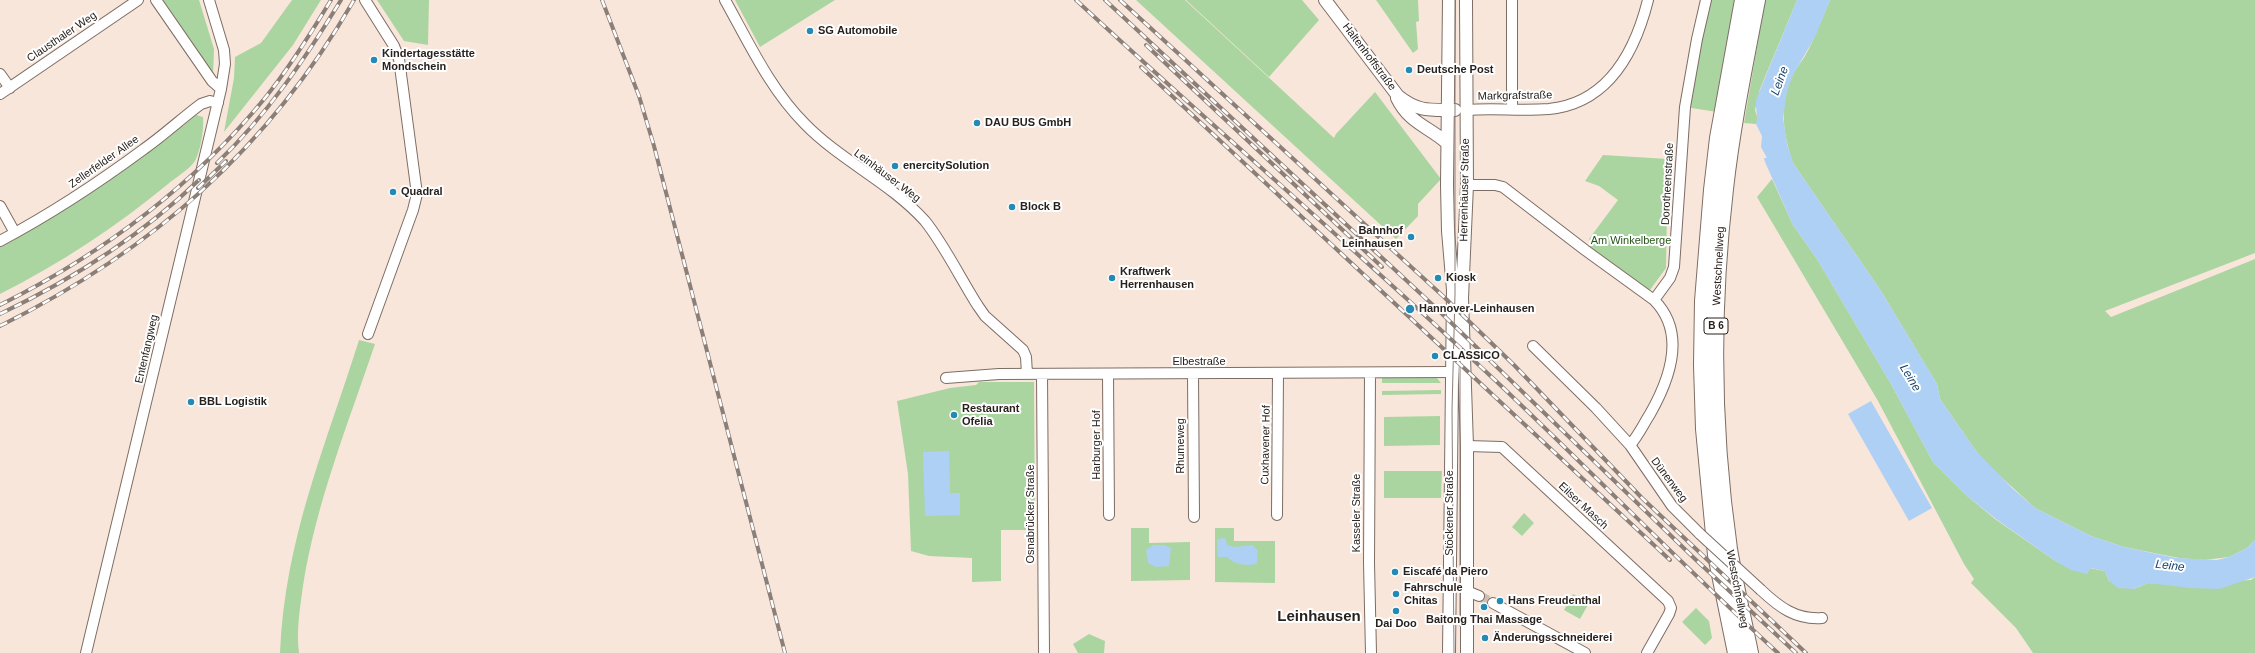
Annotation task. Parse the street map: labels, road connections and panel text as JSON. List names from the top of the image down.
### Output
{
  "streets": {
    "highway": ["Westschnellweg", "B 6"],
    "street": [
      "Clausthaler Weg",
      "Haltenhoffstraße",
      "Markgrafstraße",
      "Zellerfelder Allee",
      "Leinhäuser Weg",
      "Dorotheenstraße",
      "Herrenhäuser Straße",
      "Entenfangweg",
      "Elbestraße",
      "Harburger Hof",
      "Cuxhavener Hof",
      "Rhumeweg",
      "Dünenweg",
      "Eilser Masch",
      "Kasseler Straße",
      "Stöckener Straße",
      "Osnabrücker Straße"
    ]
  },
  "crossings": [
    ["Haltenhoffstraße", "Markgrafstraße"],
    ["Haltenhoffstraße", "Herrenhäuser Straße"],
    ["Markgrafstraße", "Herrenhäuser Straße"],
    ["Zellerfelder Allee", "Entenfangweg"],
    ["Leinhäuser Weg", "Elbestraße"],
    ["Herrenhäuser Straße", "Elbestraße"],
    ["Herrenhäuser Straße", "Stöckener Straße"],
    ["Elbestraße", "Harburger Hof"],
    ["Elbestraße", "Cuxhavener Hof"],
    ["Elbestraße", "Rhumeweg"],
    ["Elbestraße", "Kasseler Straße"],
    ["Elbestraße", "Stöckener Straße"],
    ["Elbestraße", "Osnabrücker Straße"],
    ["Eilser Masch", "Stöckener Straße"]
  ],
  "districts": ["Leinhausen"],
  "water": ["Leine"],
  "parks": ["Am Winkelberge"],
  "places": [
    "SG Automobile",
    "Kindertagesstätte Mondschein",
    "Deutsche Post",
    "DAU BUS GmbH",
    "enercitySolution",
    "Quadral",
    "Block B",
    "Bahnhof Leinhausen",
    "Kraftwerk Herrenhausen",
    "Kiosk",
    "Hannover-Leinhausen",
    "CLASSICO",
    "BBL Logistik",
    "Restaurant Ofelia",
    "Eiscafé da Piero",
    "Fahrschule Chitas",
    "Hans Freudenthal",
    "Baitong Thai Massage",
    "Dai Doo",
    "Änderungsschneiderei"
  ]
}
